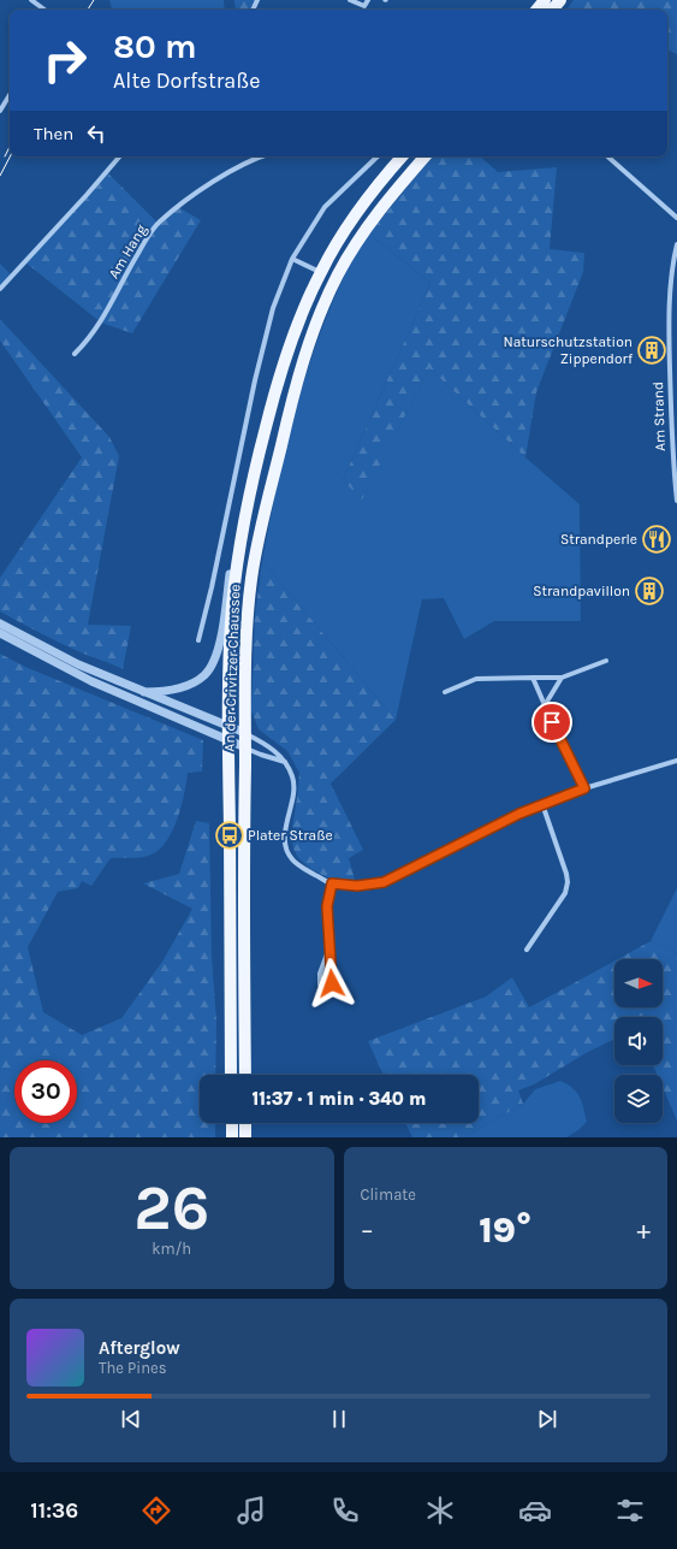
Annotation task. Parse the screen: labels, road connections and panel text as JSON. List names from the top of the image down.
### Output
{
  "streets": {
    "main road": ["An der Crivitzer Chaussee"],
    "street": ["Am Hang", "Am Strand"]
  },
  "places": {
    "building": ["Naturschutzstation Zippendorf", "Strandpavillon"],
    "restaurant": ["Strandperle"],
    "bus stop": ["Plater Straße"]
  },
  "north": "right",
  "page": {
    "turn": ["80 m", "Alte Dorfstraße"],
    "then": "Then",
    "limit": "30",
    "trip": "11:37 · 1 min · 340 m",
    "tile": [
      ["26", "km/h"],
      "Climate"
    ],
    "heat": ["−", "19°", "+"],
    "song": ["Afterglow", "The Pines"],
    "tabs": "11:36"
  }
}
